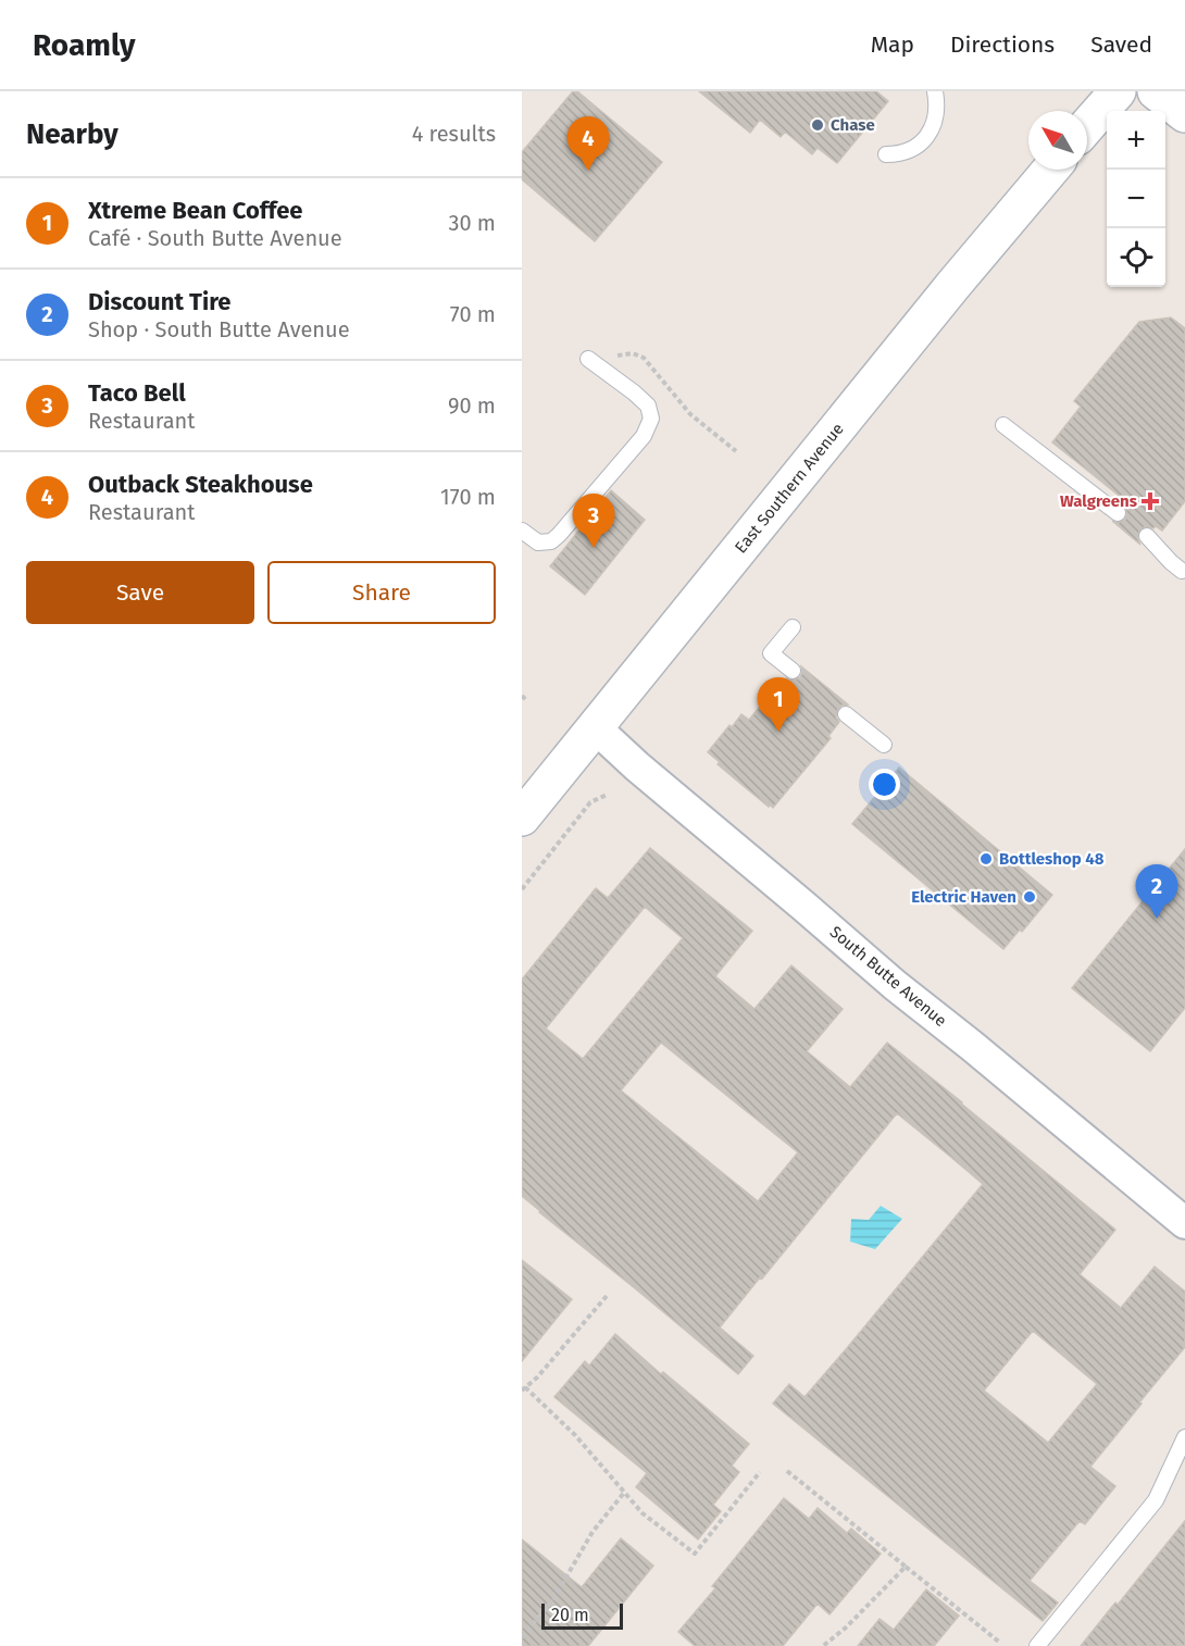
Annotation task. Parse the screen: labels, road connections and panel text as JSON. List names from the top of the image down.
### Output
{
  "streets": {
    "main road": ["East Southern Avenue"],
    "street": ["South Butte Avenue"]
  },
  "crossings": [
    ["East Southern Avenue", "South Butte Avenue"]
  ],
  "places": {
    "other": ["Chase", "Bottleshop 48", "Electric Haven"],
    "health": ["Walgreens"]
  },
  "scale_bar": "20 m",
  "north": "top left",
  "page": {
    "header": "Roamly",
    "nav": ["Map", "Directions", "Saved"],
    "heading": ["Nearby", "4 results"],
    "map_buttons": ["+", "−"],
    "pins": [
      "4",
      "3",
      "1",
      "2"
    ],
    "list": [
      {
        "mark": "1",
        "name": "Xtreme Bean Coffee",
        "note": "Café · South Butte Avenue",
        "value": "30 m"
      },
      {
        "mark": "2",
        "name": "Discount Tire",
        "note": "Shop · South Butte Avenue",
        "value": "70 m"
      },
      {
        "mark": "3",
        "name": "Taco Bell",
        "note": "Restaurant",
        "value": "90 m"
      },
      {
        "mark": "4",
        "name": "Outback Steakhouse",
        "note": "Restaurant",
        "value": "170 m"
      }
    ],
    "buttons": ["Save", "Share"],
    "scale": "20 m"
  }
}
